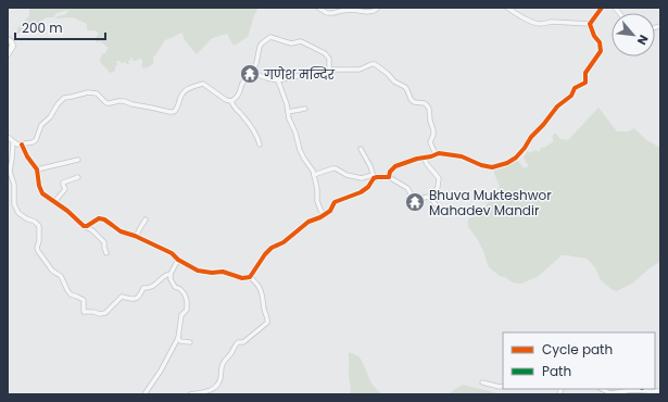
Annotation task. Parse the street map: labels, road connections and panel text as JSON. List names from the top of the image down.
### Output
{
  "places": {
    "temple": ["गणेश मन्दिर", "Bhuva Mukteshwor Mahadev Mandir"]
  },
  "legend": ["Cycle path", "Path"],
  "scale_bar": "200 m",
  "north": "bottom right"
}
